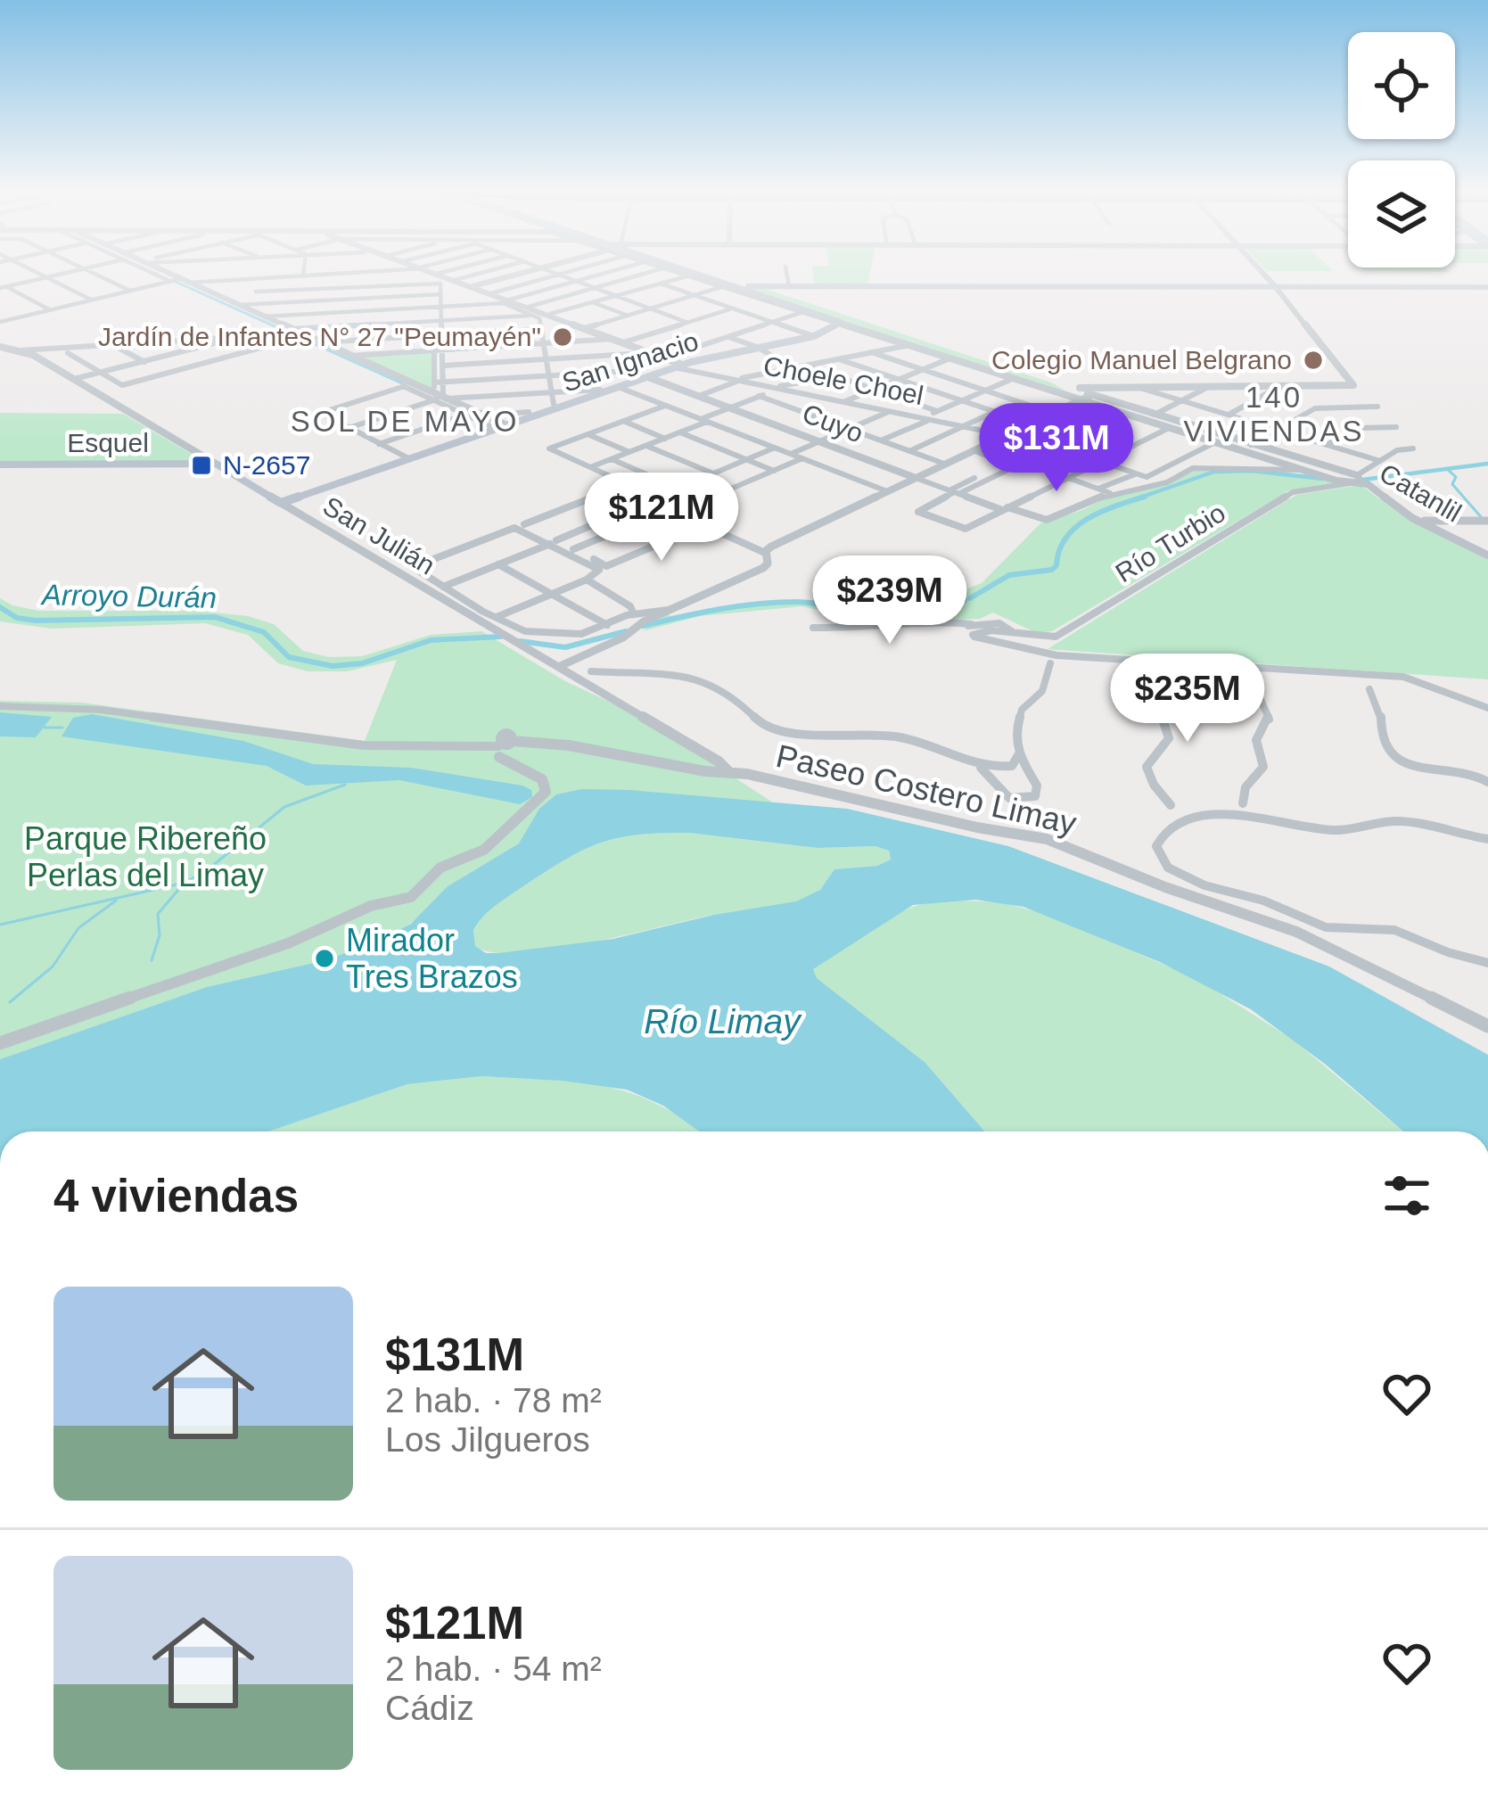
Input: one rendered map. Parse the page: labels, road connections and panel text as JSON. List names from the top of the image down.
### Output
{
  "streets": {
    "main road": ["San Ignacio", "Esquel", "San Julián"],
    "street": [
      "Choele Choel",
      "Cuyo",
      "Catanlil",
      "Río Turbio",
      "Paseo Costero Limay"
    ]
  },
  "crossings": [
    ["San Ignacio", "Choele Choel"],
    ["San Ignacio", "Cuyo"],
    ["San Ignacio", "Catanlil"],
    ["San Ignacio", "San Julián"],
    ["Esquel", "San Julián"],
    ["Catanlil", "Río Turbio"],
    ["San Julián", "Paseo Costero Limay"]
  ],
  "districts": ["140 VIVIENDAS", "SOL DE MAYO"],
  "water": ["Arroyo Durán", "Río Limay"],
  "parks": ["Parque Ribereño Perlas del Limay"],
  "places": {
    "other": ["Jardín de Infantes N° 27 \"Peumayén\"", "Colegio Manuel Belgrano", "Mirador Tres Brazos"],
    "transit": ["N-2657"]
  },
  "page": {
    "price": [
      "$131M",
      "$121M",
      "$239M",
      "$235M"
    ],
    "heading": "4 viviendas",
    "list": [
      {
        "name": "$131M",
        "note": "2 hab. · 78 m² · Los Jilgueros"
      },
      {
        "name": "$121M",
        "note": "2 hab. · 54 m² · Cádiz"
      }
    ]
  }
}
